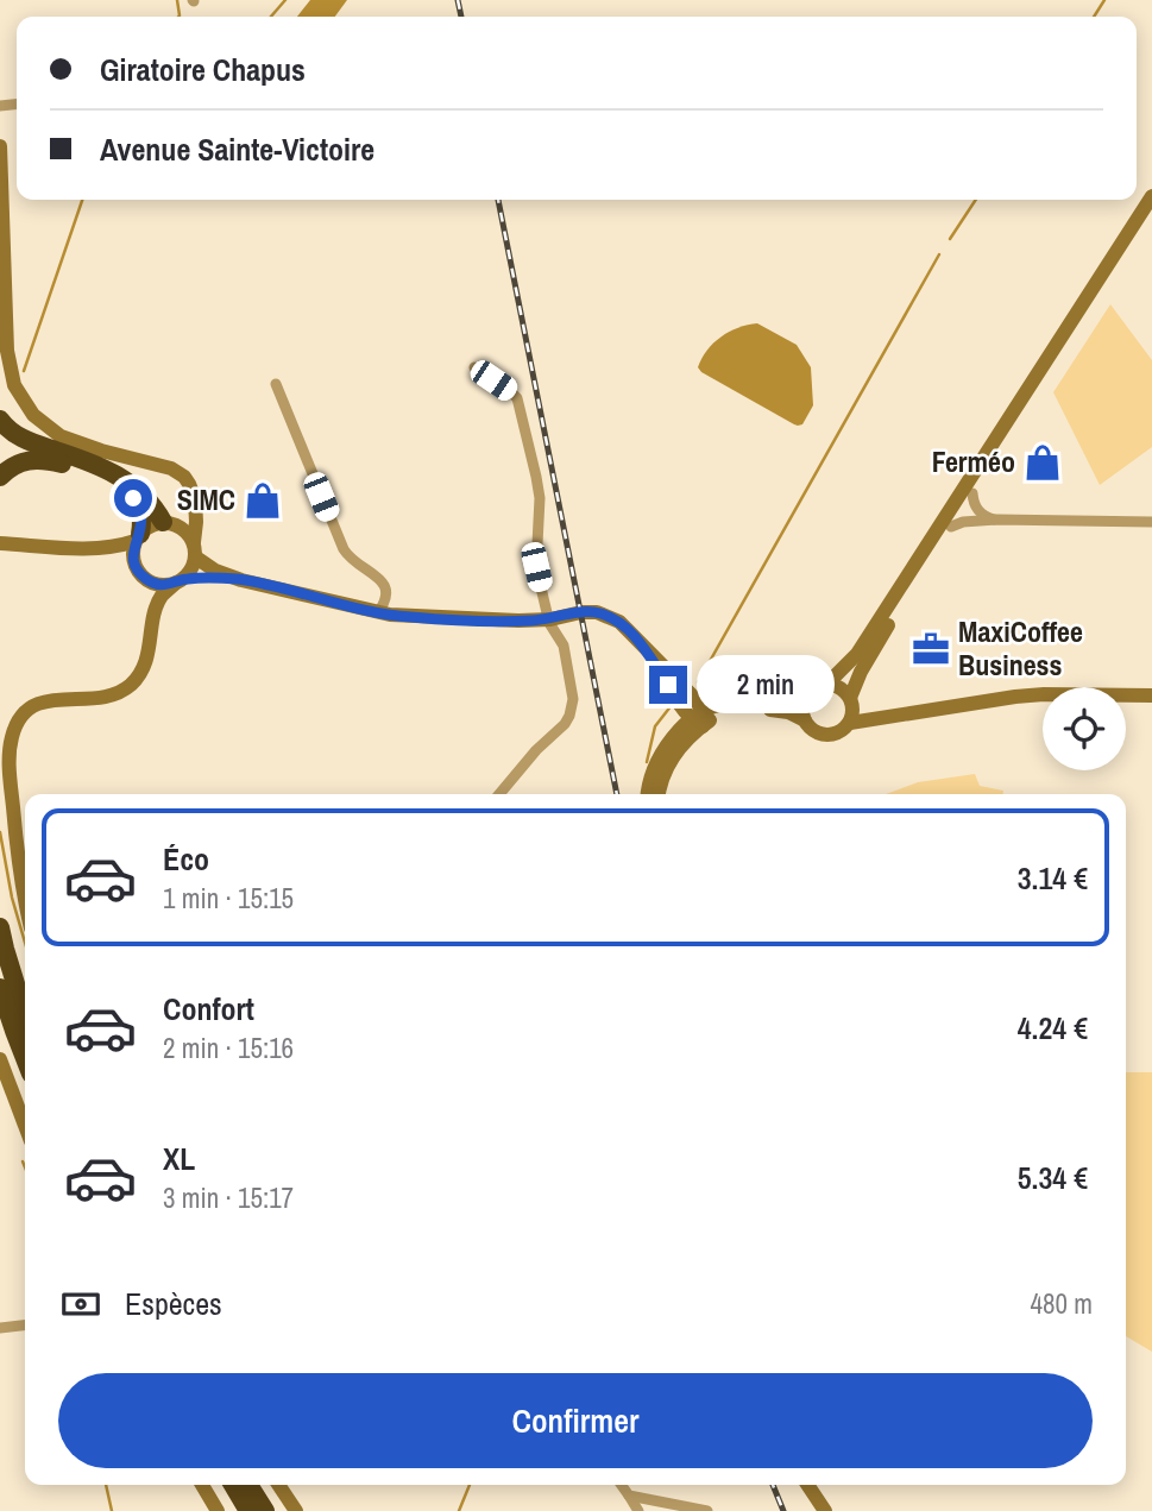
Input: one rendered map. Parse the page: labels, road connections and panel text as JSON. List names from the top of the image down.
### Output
{
  "places": {
    "shop": ["Ferméo", "SIMC"],
    "office": ["MaxiCoffee Business"]
  },
  "page": {
    "banner": ["Giratoire Chapus", "Avenue Sainte-Victoire"],
    "bubble": "2 min",
    "list": [
      {
        "name": "Éco",
        "note": "1 min · 15:15",
        "value": "3.14 €"
      },
      {
        "name": "Confort",
        "note": "2 min · 15:16",
        "value": "4.24 €"
      },
      {
        "name": "XL",
        "note": "3 min · 15:17",
        "value": "5.34 €"
      }
    ],
    "pay": ["Espèces", "480 m"],
    "buttons": "Confirmer"
  }
}
